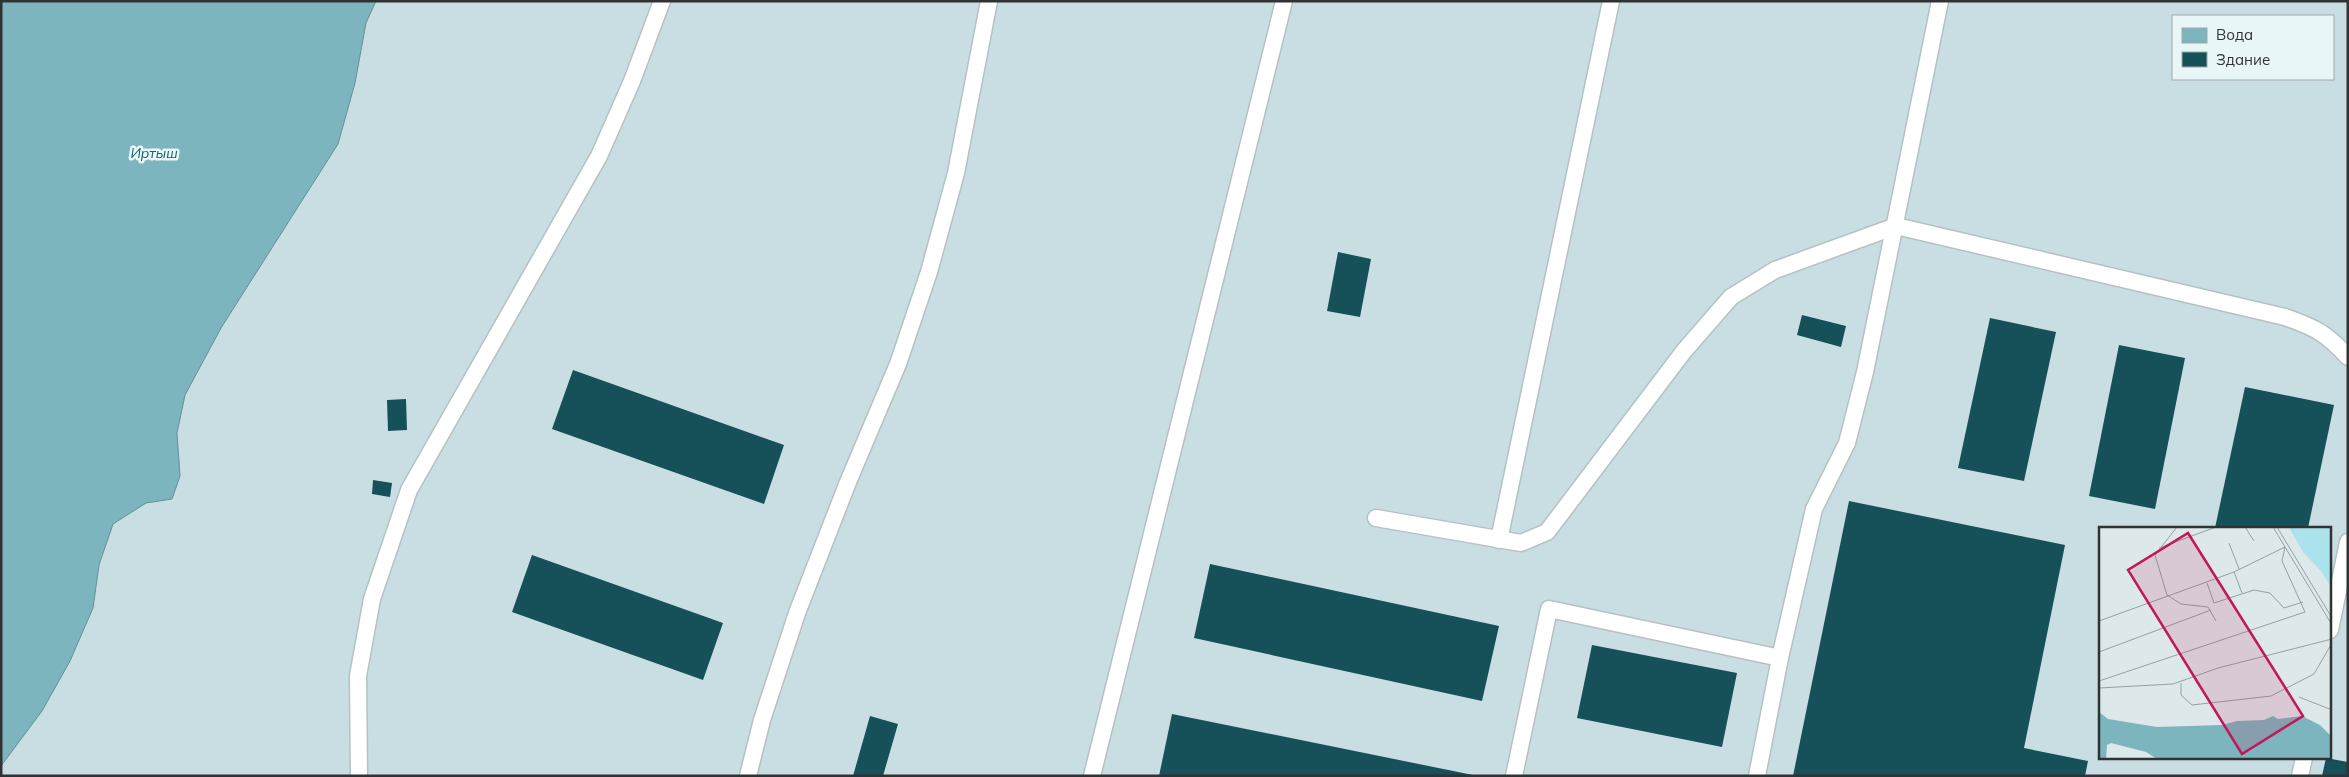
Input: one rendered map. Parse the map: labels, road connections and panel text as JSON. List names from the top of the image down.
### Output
{
  "water": ["Иртыш"],
  "legend": ["Вода", "Здание"]
}
